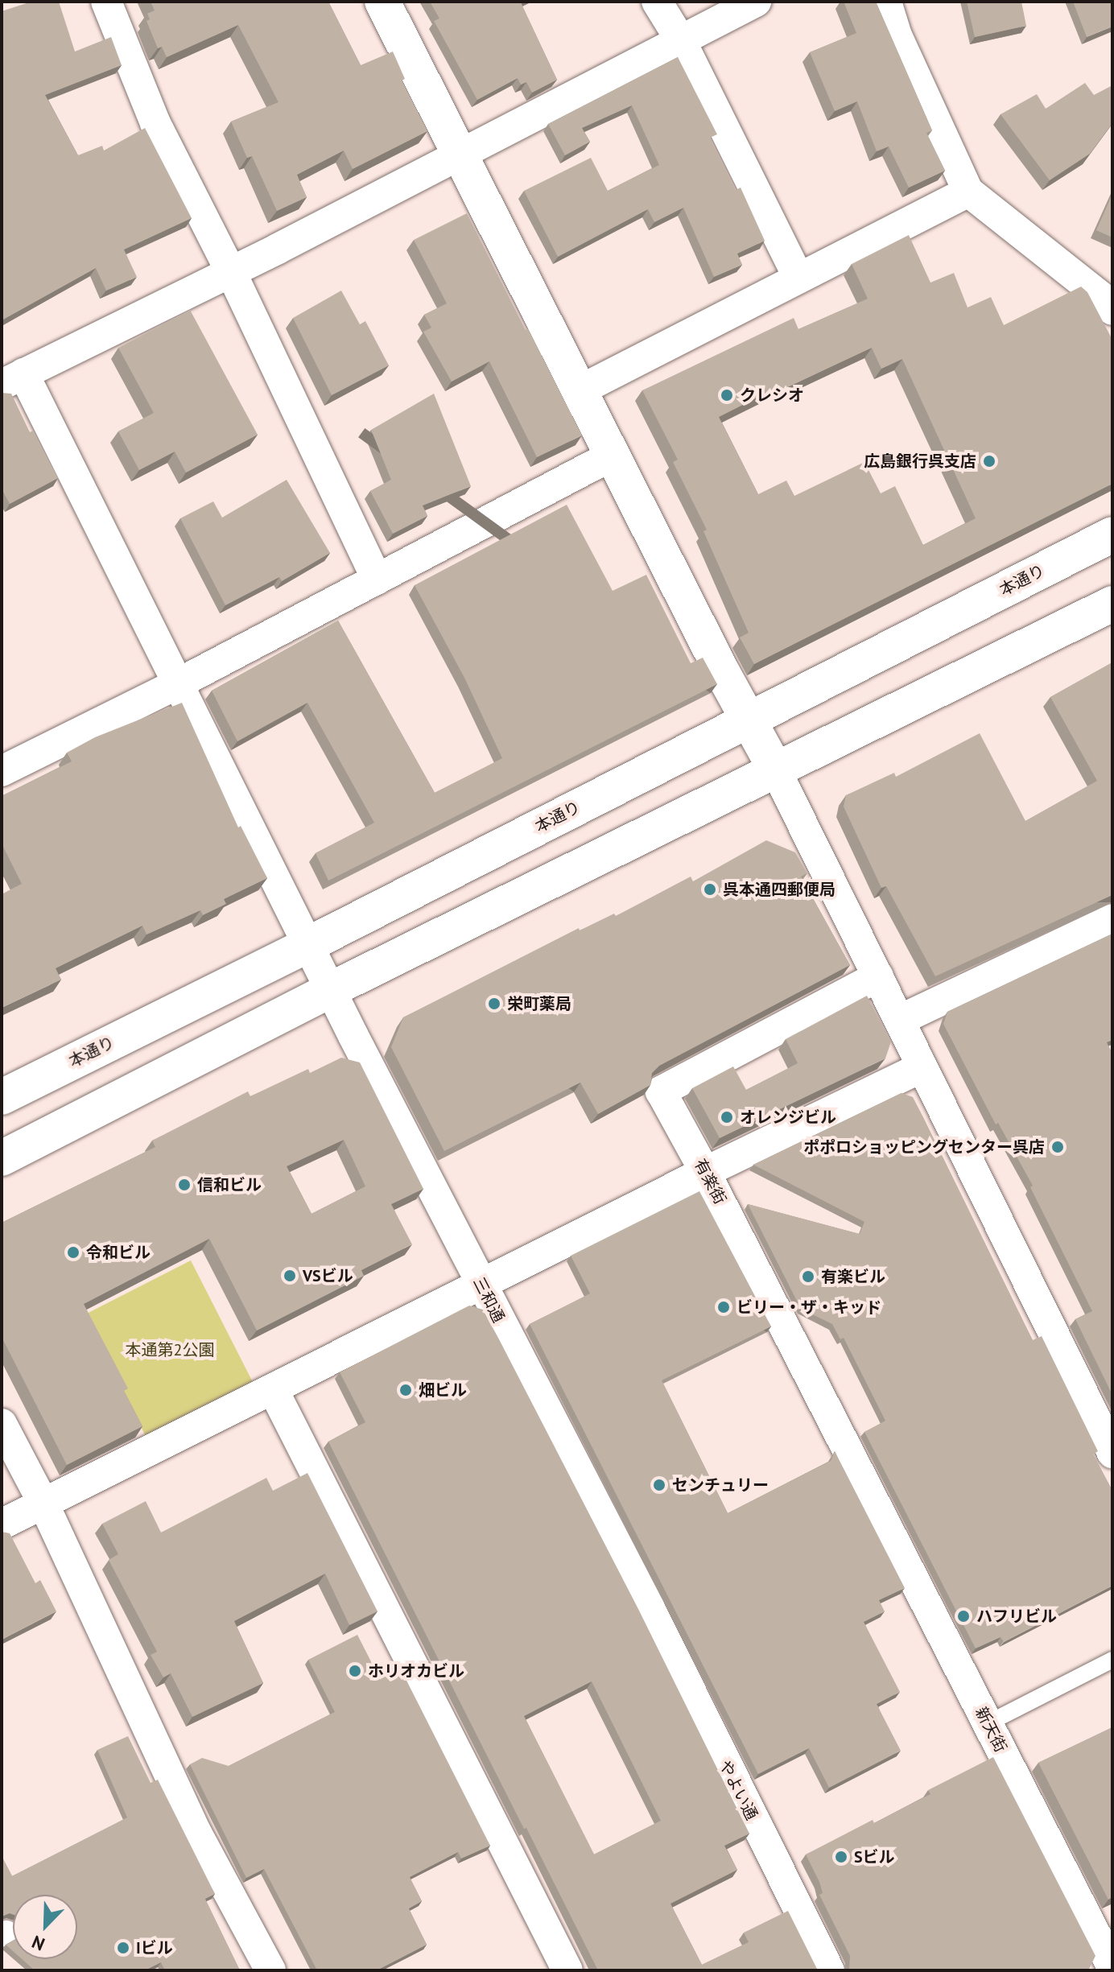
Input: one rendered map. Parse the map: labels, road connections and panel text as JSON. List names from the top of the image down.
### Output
{
  "streets": {
    "main road": ["本通り"],
    "street": [
      "有楽街",
      "三和通",
      "新天街",
      "やよい通"
    ]
  },
  "crossings": [
    ["本通り", "三和通"],
    ["有楽街", "新天街"],
    ["三和通", "やよい通"]
  ],
  "parks": ["本通第2公園"],
  "places": [
    "クレシオ",
    "広島銀行呉支店",
    "呉本通四郵便局",
    "栄町薬局",
    "オレンジビル",
    "ポポロショッピングセンター呉店",
    "信和ビル",
    "令和ビル",
    "VSビル",
    "有楽ビル",
    "ビリー・ザ・キッド",
    "畑ビル",
    "センチュリー",
    "ハフリビル",
    "ホリオカビル",
    "Sビル",
    "Iビル"
  ],
  "north": "bottom left"
}
